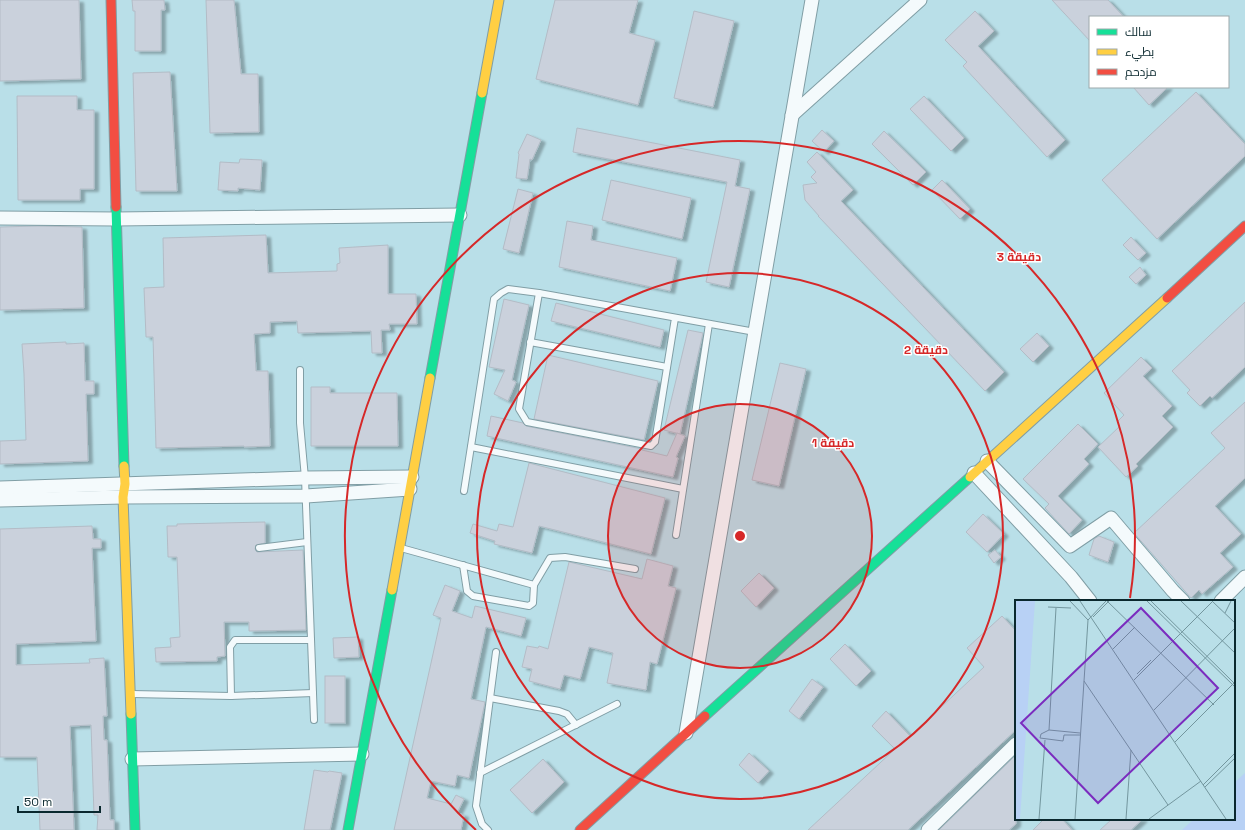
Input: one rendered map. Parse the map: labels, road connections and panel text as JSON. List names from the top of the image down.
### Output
{
  "legend": ["سالك", "بطيء", "مزدحم"],
  "scale_bar": "50 m",
  "rings": ["3 دقيقة", "2 دقيقة", "1 دقيقة"]
}
